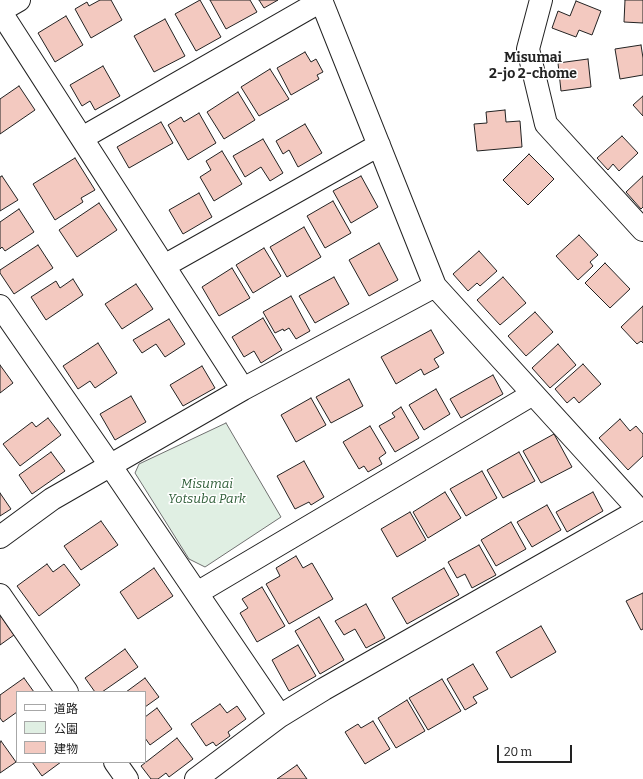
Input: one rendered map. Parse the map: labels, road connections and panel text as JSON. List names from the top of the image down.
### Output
{
  "districts": ["Misumai 2-jo 2-chome"],
  "parks": ["Misumai Yotsuba Park"],
  "legend": ["道路", "公園", "建物"],
  "scale_bar": "20 m"
}
